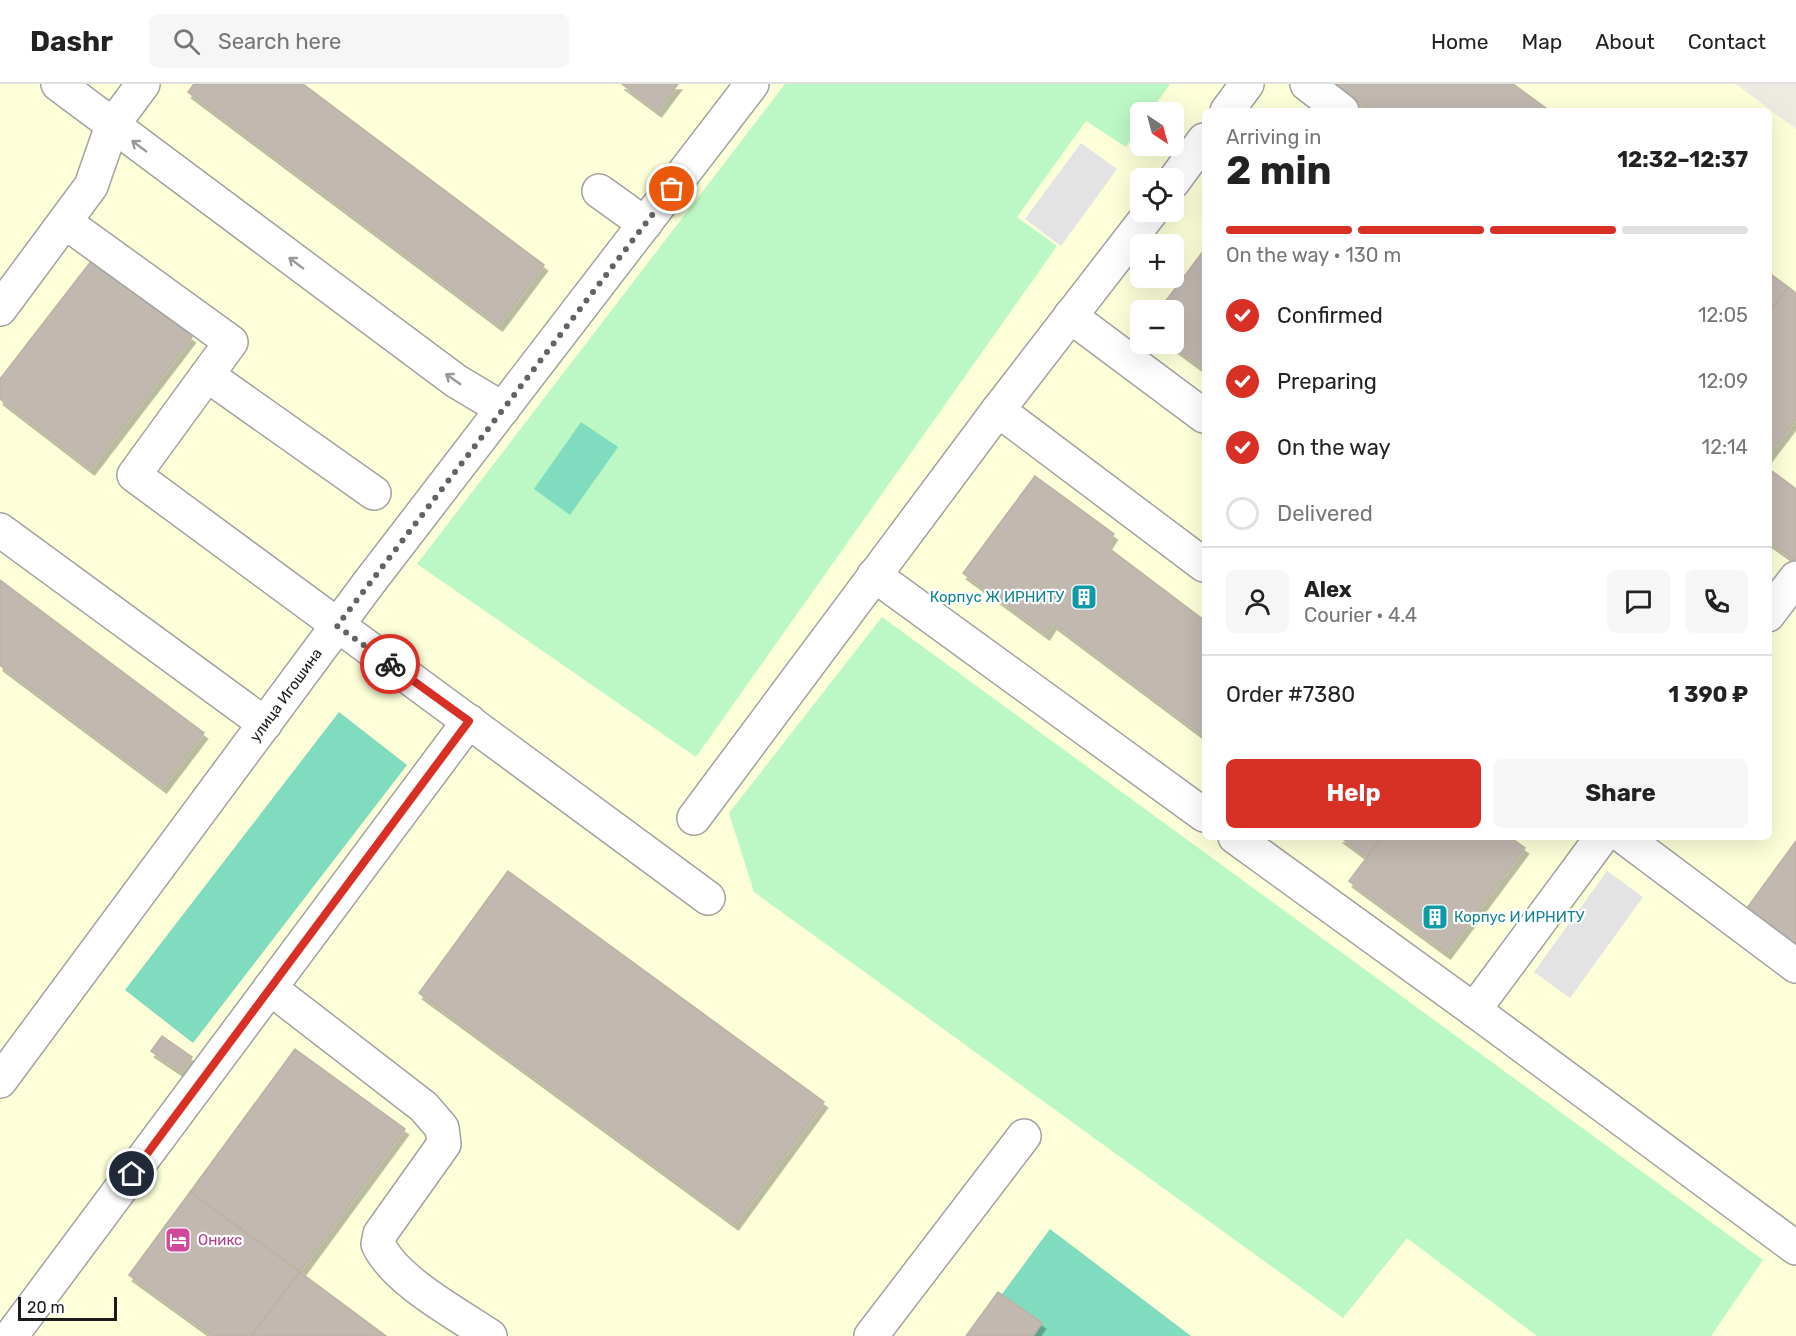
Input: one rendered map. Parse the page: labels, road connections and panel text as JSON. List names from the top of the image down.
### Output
{
  "streets": {
    "street": ["улица Игошина"]
  },
  "places": {
    "building": ["Корпус Ж ИРНИТУ", "Корпус И ИРНИТУ"],
    "hotel": ["Оникс"]
  },
  "scale_bar": "20 m",
  "north": "bottom right",
  "page": {
    "header": "Dashr",
    "search": "Search here",
    "nav": [
      "Home",
      "Map",
      "About",
      "Contact"
    ],
    "map_buttons": ["+", "−"],
    "heading": ["2 min", "Arriving in", "12:32–12:37"],
    "panel": [
      "Alex",
      "Courier · 4.4",
      "Order #7380",
      "1 390 ₽"
    ],
    "bar": "On the way · 130 m",
    "list": [
      ["Confirmed", "12:05"],
      ["Preparing", "12:09"],
      ["On the way", "12:14"],
      "Delivered"
    ],
    "buttons": ["Help", "Share"],
    "scale": "20 m"
  }
}
